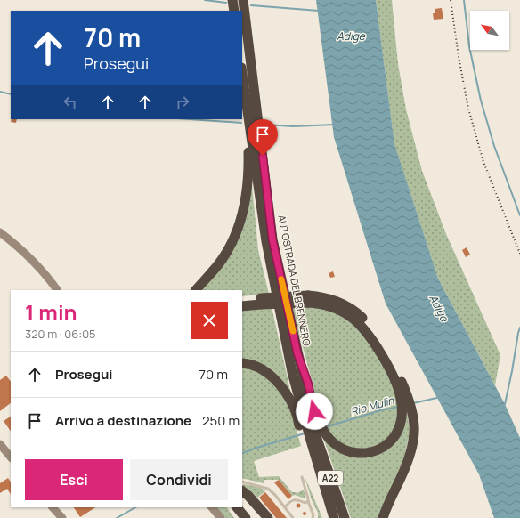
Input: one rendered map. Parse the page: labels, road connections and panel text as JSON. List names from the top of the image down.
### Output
{
  "streets": {
    "highway": ["AUTOSTRADA DEL BRENNERO", "A22"]
  },
  "water": ["Adige", "Rio Mulin"],
  "north": "top left",
  "page": {
    "turn": ["70 m", "Prosegui"],
    "heading": ["1 min", "320 m · 06:05"],
    "list": [
      {
        "name": "Prosegui",
        "value": "70 m"
      },
      {
        "name": "Arrivo a destinazione",
        "value": "250 m"
      }
    ],
    "buttons": ["Esci", "Condividi"]
  }
}
